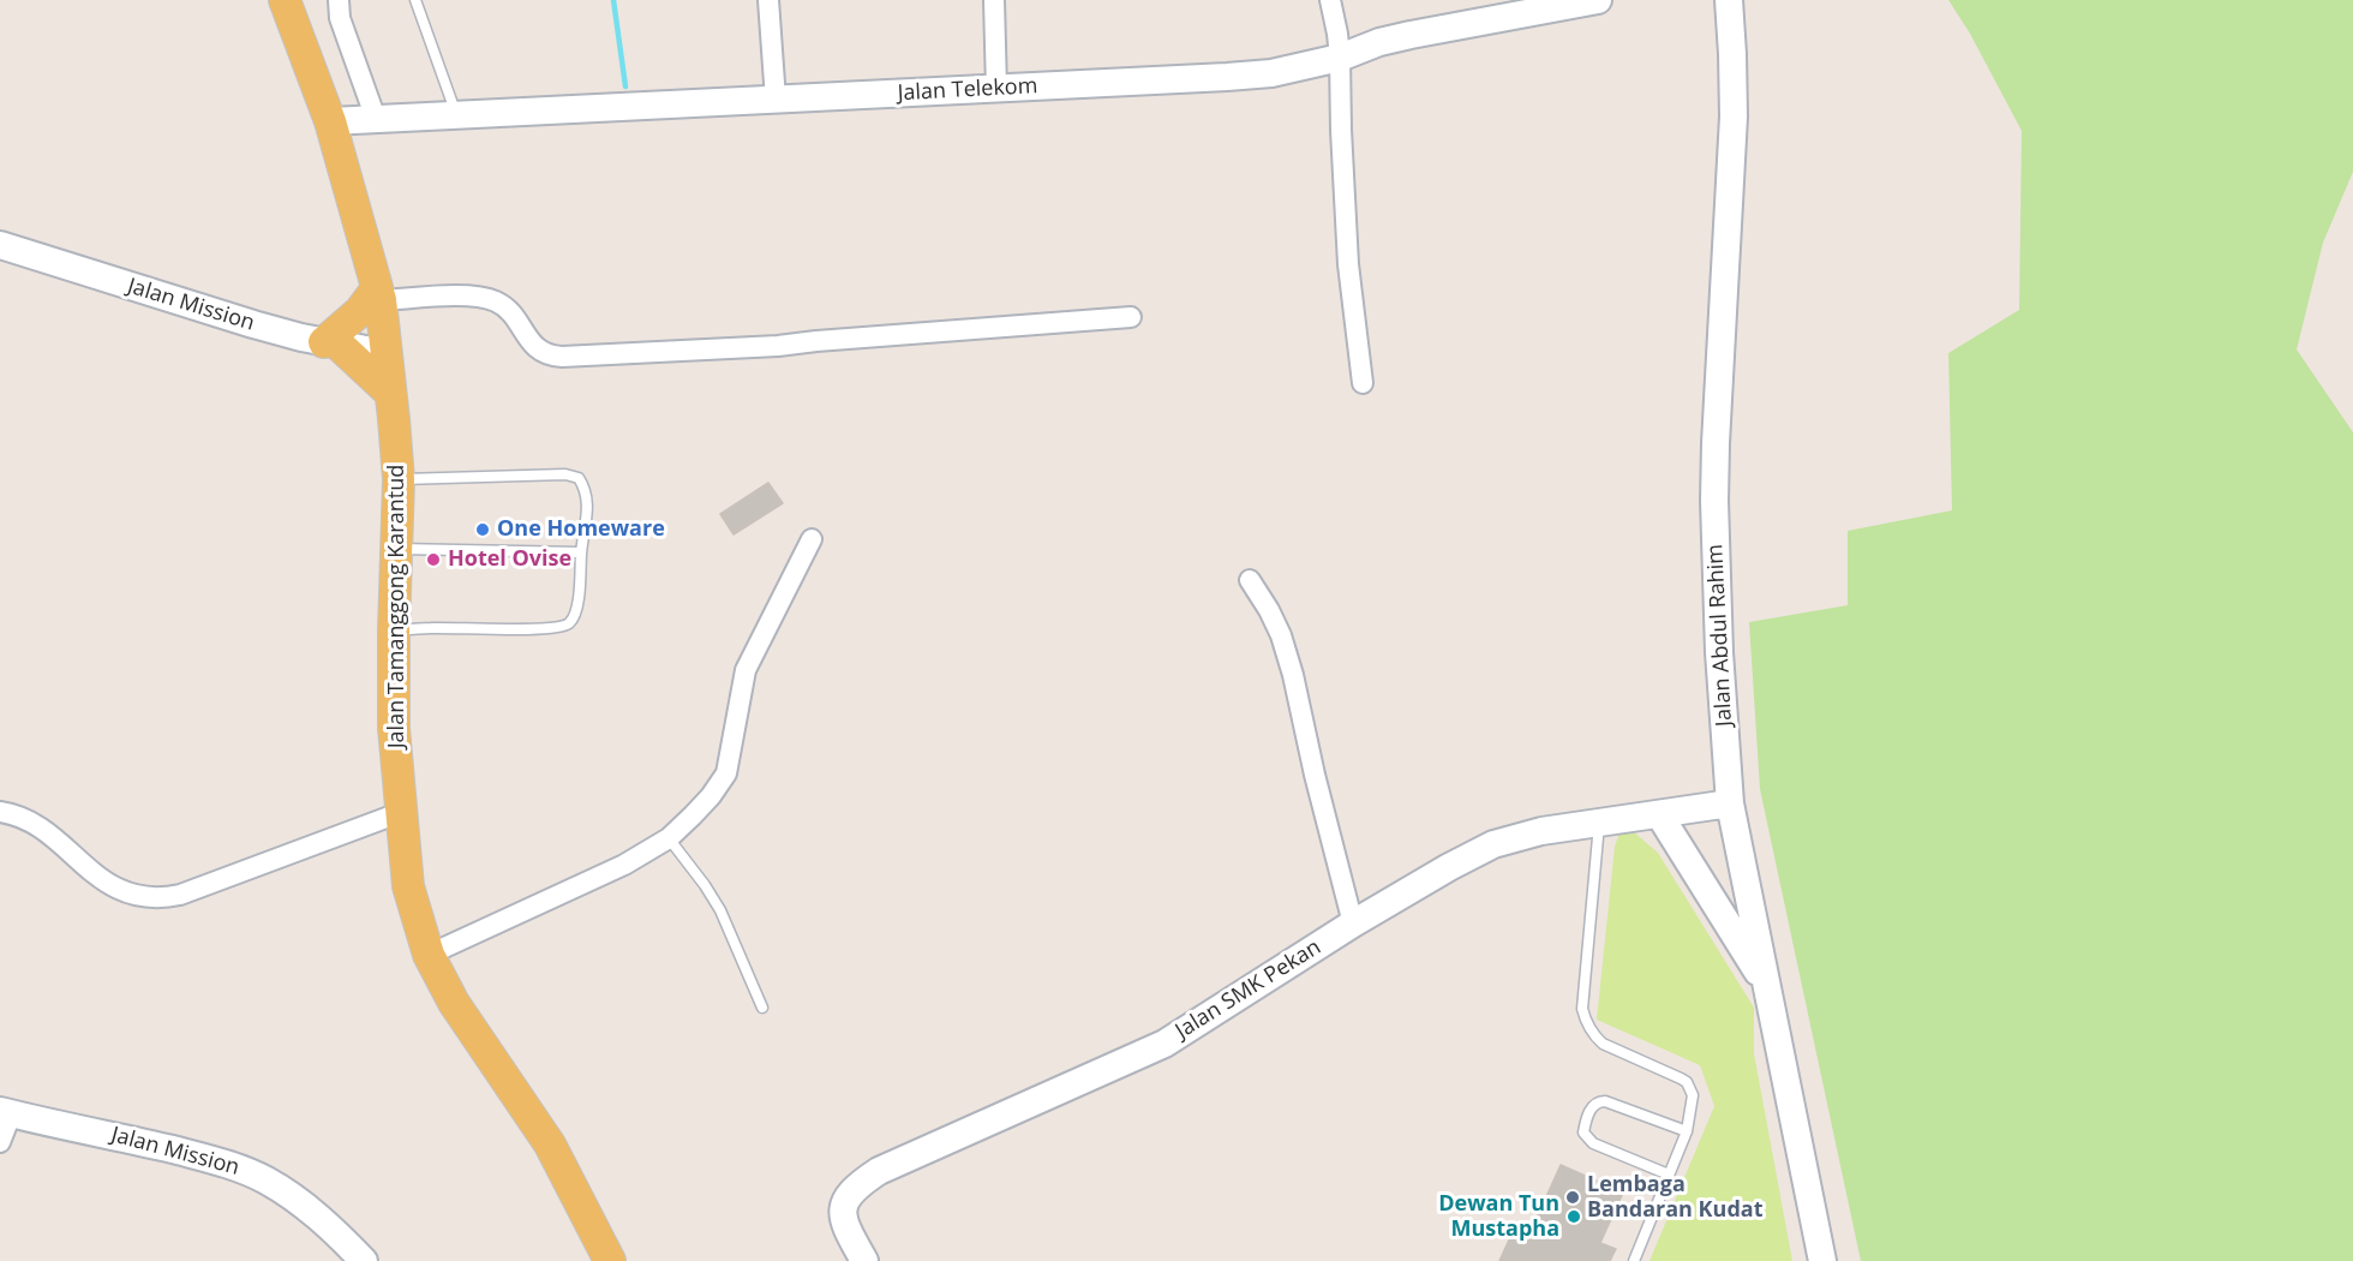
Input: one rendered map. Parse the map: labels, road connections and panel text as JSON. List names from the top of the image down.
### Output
{
  "streets": {
    "main road": ["Jalan Tamanggong Karantud"],
    "street": [
      "Jalan Telekom",
      "Jalan Mission",
      "Jalan Abdul Rahim",
      "Jalan SMK Pekan"
    ]
  },
  "crossings": [
    ["Jalan Telekom", "Jalan Tamanggong Karantud"],
    ["Jalan Mission", "Jalan Tamanggong Karantud"],
    ["Jalan Abdul Rahim", "Jalan SMK Pekan"]
  ],
  "places": [
    "One Homeware",
    "Hotel Ovise",
    "Lembaga Bandaran Kudat",
    "Dewan Tun Mustapha"
  ]
}
